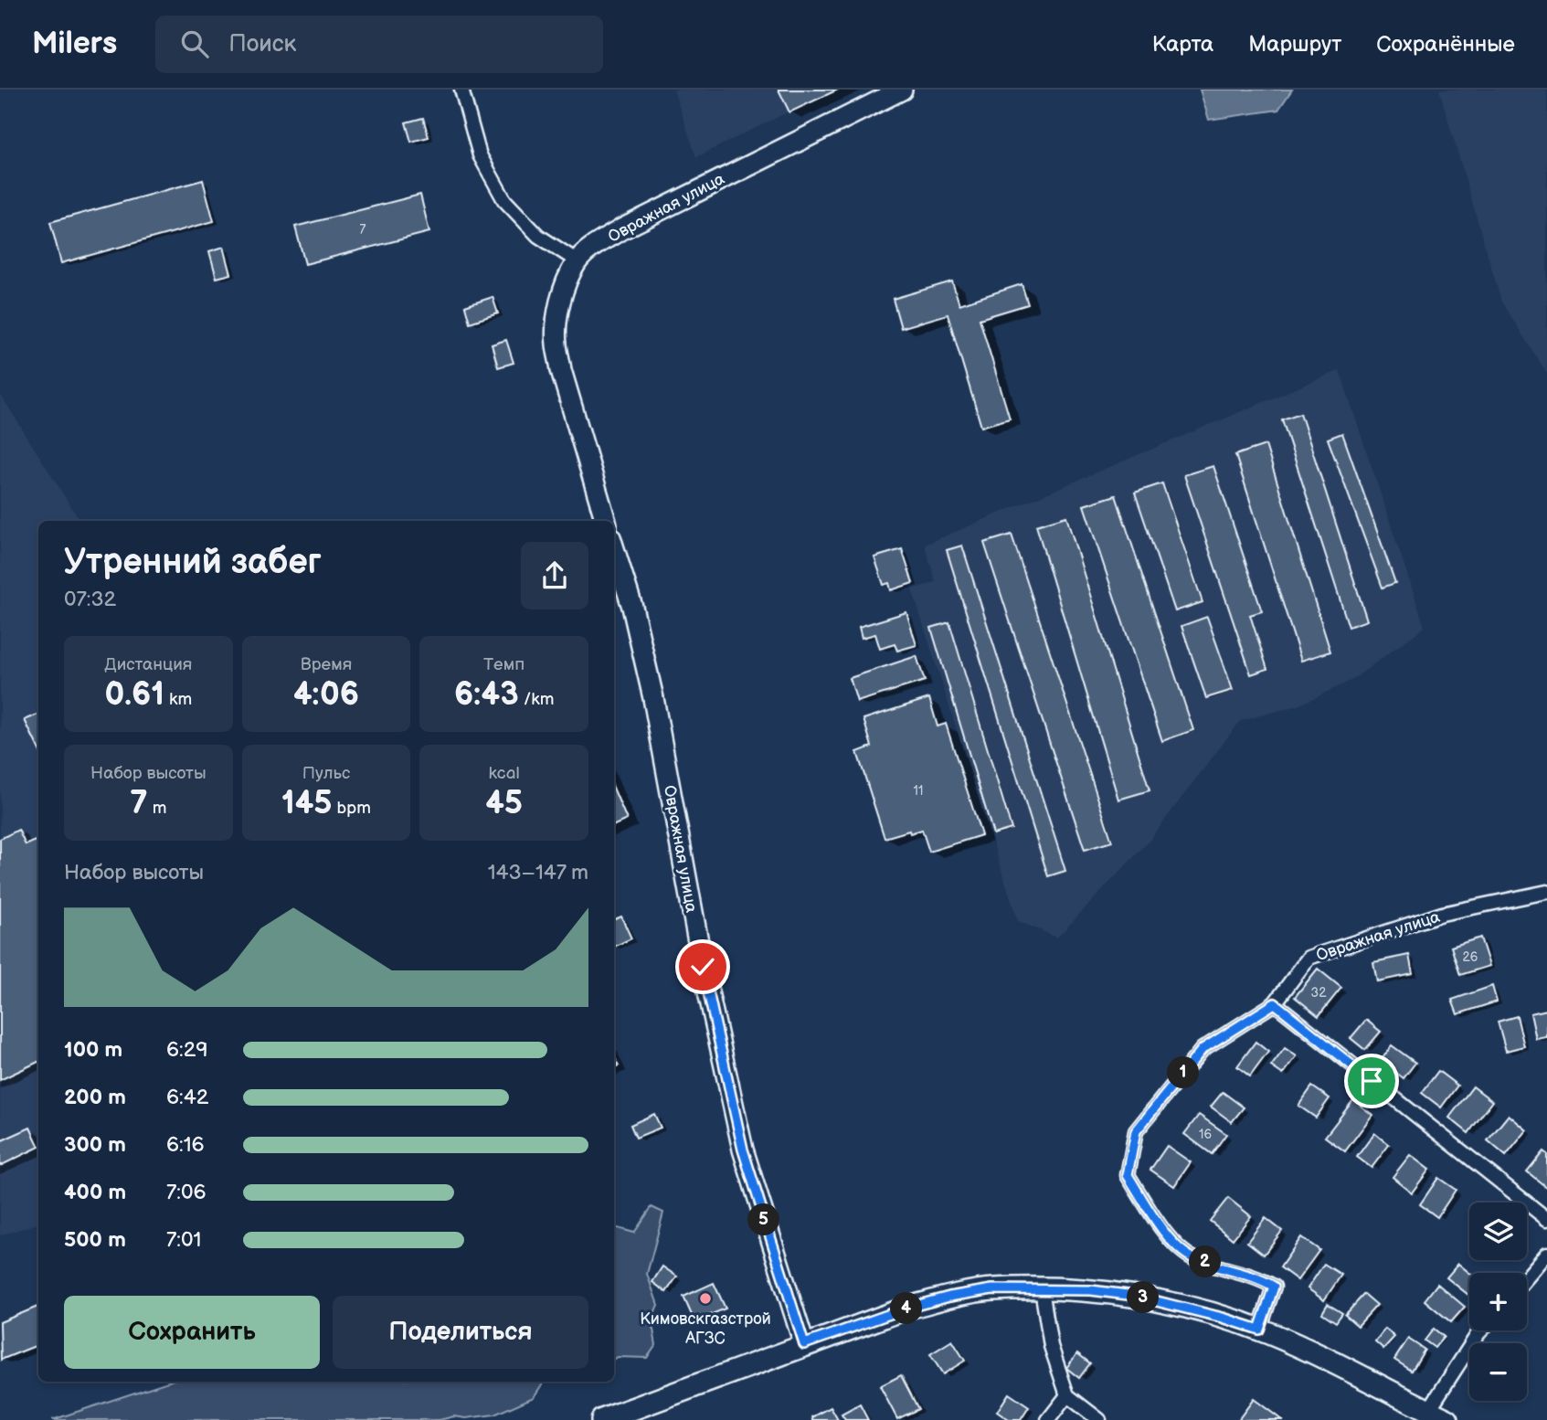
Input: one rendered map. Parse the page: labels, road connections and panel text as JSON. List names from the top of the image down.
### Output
{
  "streets": {
    "street": ["Овражная улица"]
  },
  "places": ["Кимовскгазстрой АГЗС"],
  "house_numbers": [
    "7",
    "11",
    "26",
    "32",
    "16"
  ],
  "page": {
    "header": "Milers",
    "search": "Поиск",
    "nav": ["Карта", "Маршрут", "Сохранённые"],
    "heading": ["Утренний забег", "07:32"],
    "stats": [
      ["Дистанция", "0.61 km"],
      ["Время", "4:06"],
      ["Темп", "6:43 /km"],
      ["Набор высоты", "7 m"],
      ["Пульс", "145 bpm"],
      ["kcal", "45"]
    ],
    "chart": ["Набор высоты", "143–147 m"],
    "list": [
      {
        "name": "100 m",
        "note": "6:29"
      },
      {
        "name": "200 m",
        "note": "6:42"
      },
      {
        "name": "300 m",
        "note": "6:16"
      },
      {
        "name": "400 m",
        "note": "7:06"
      },
      {
        "name": "500 m",
        "note": "7:01"
      }
    ],
    "pins": [
      "1",
      "5",
      "2",
      "3",
      "4"
    ],
    "map_buttons": ["+", "−"],
    "buttons": ["Сохранить", "Поделиться"]
  }
}
